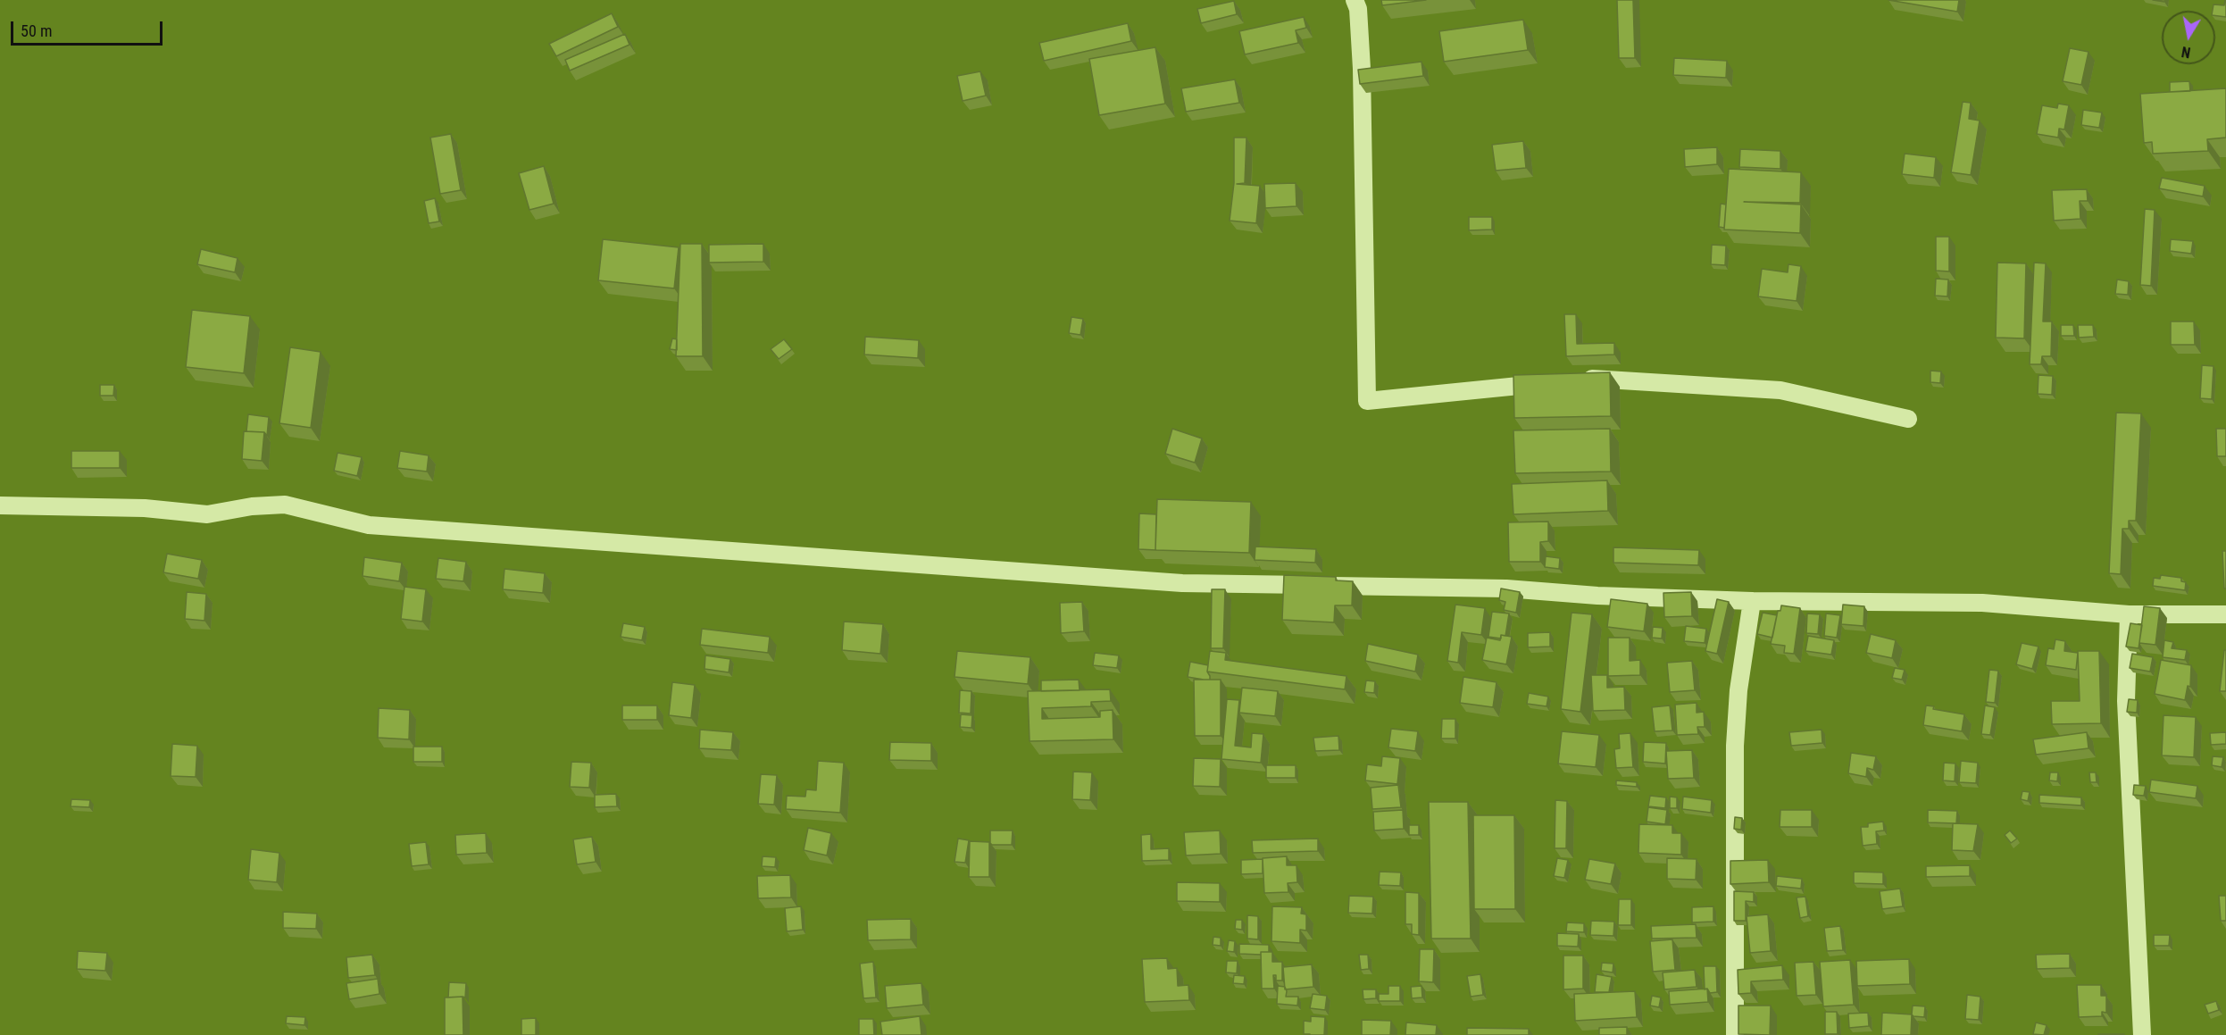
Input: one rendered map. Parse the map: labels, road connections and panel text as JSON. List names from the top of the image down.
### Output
{
  "scale_bar": "50 m",
  "north": "bottom"
}
